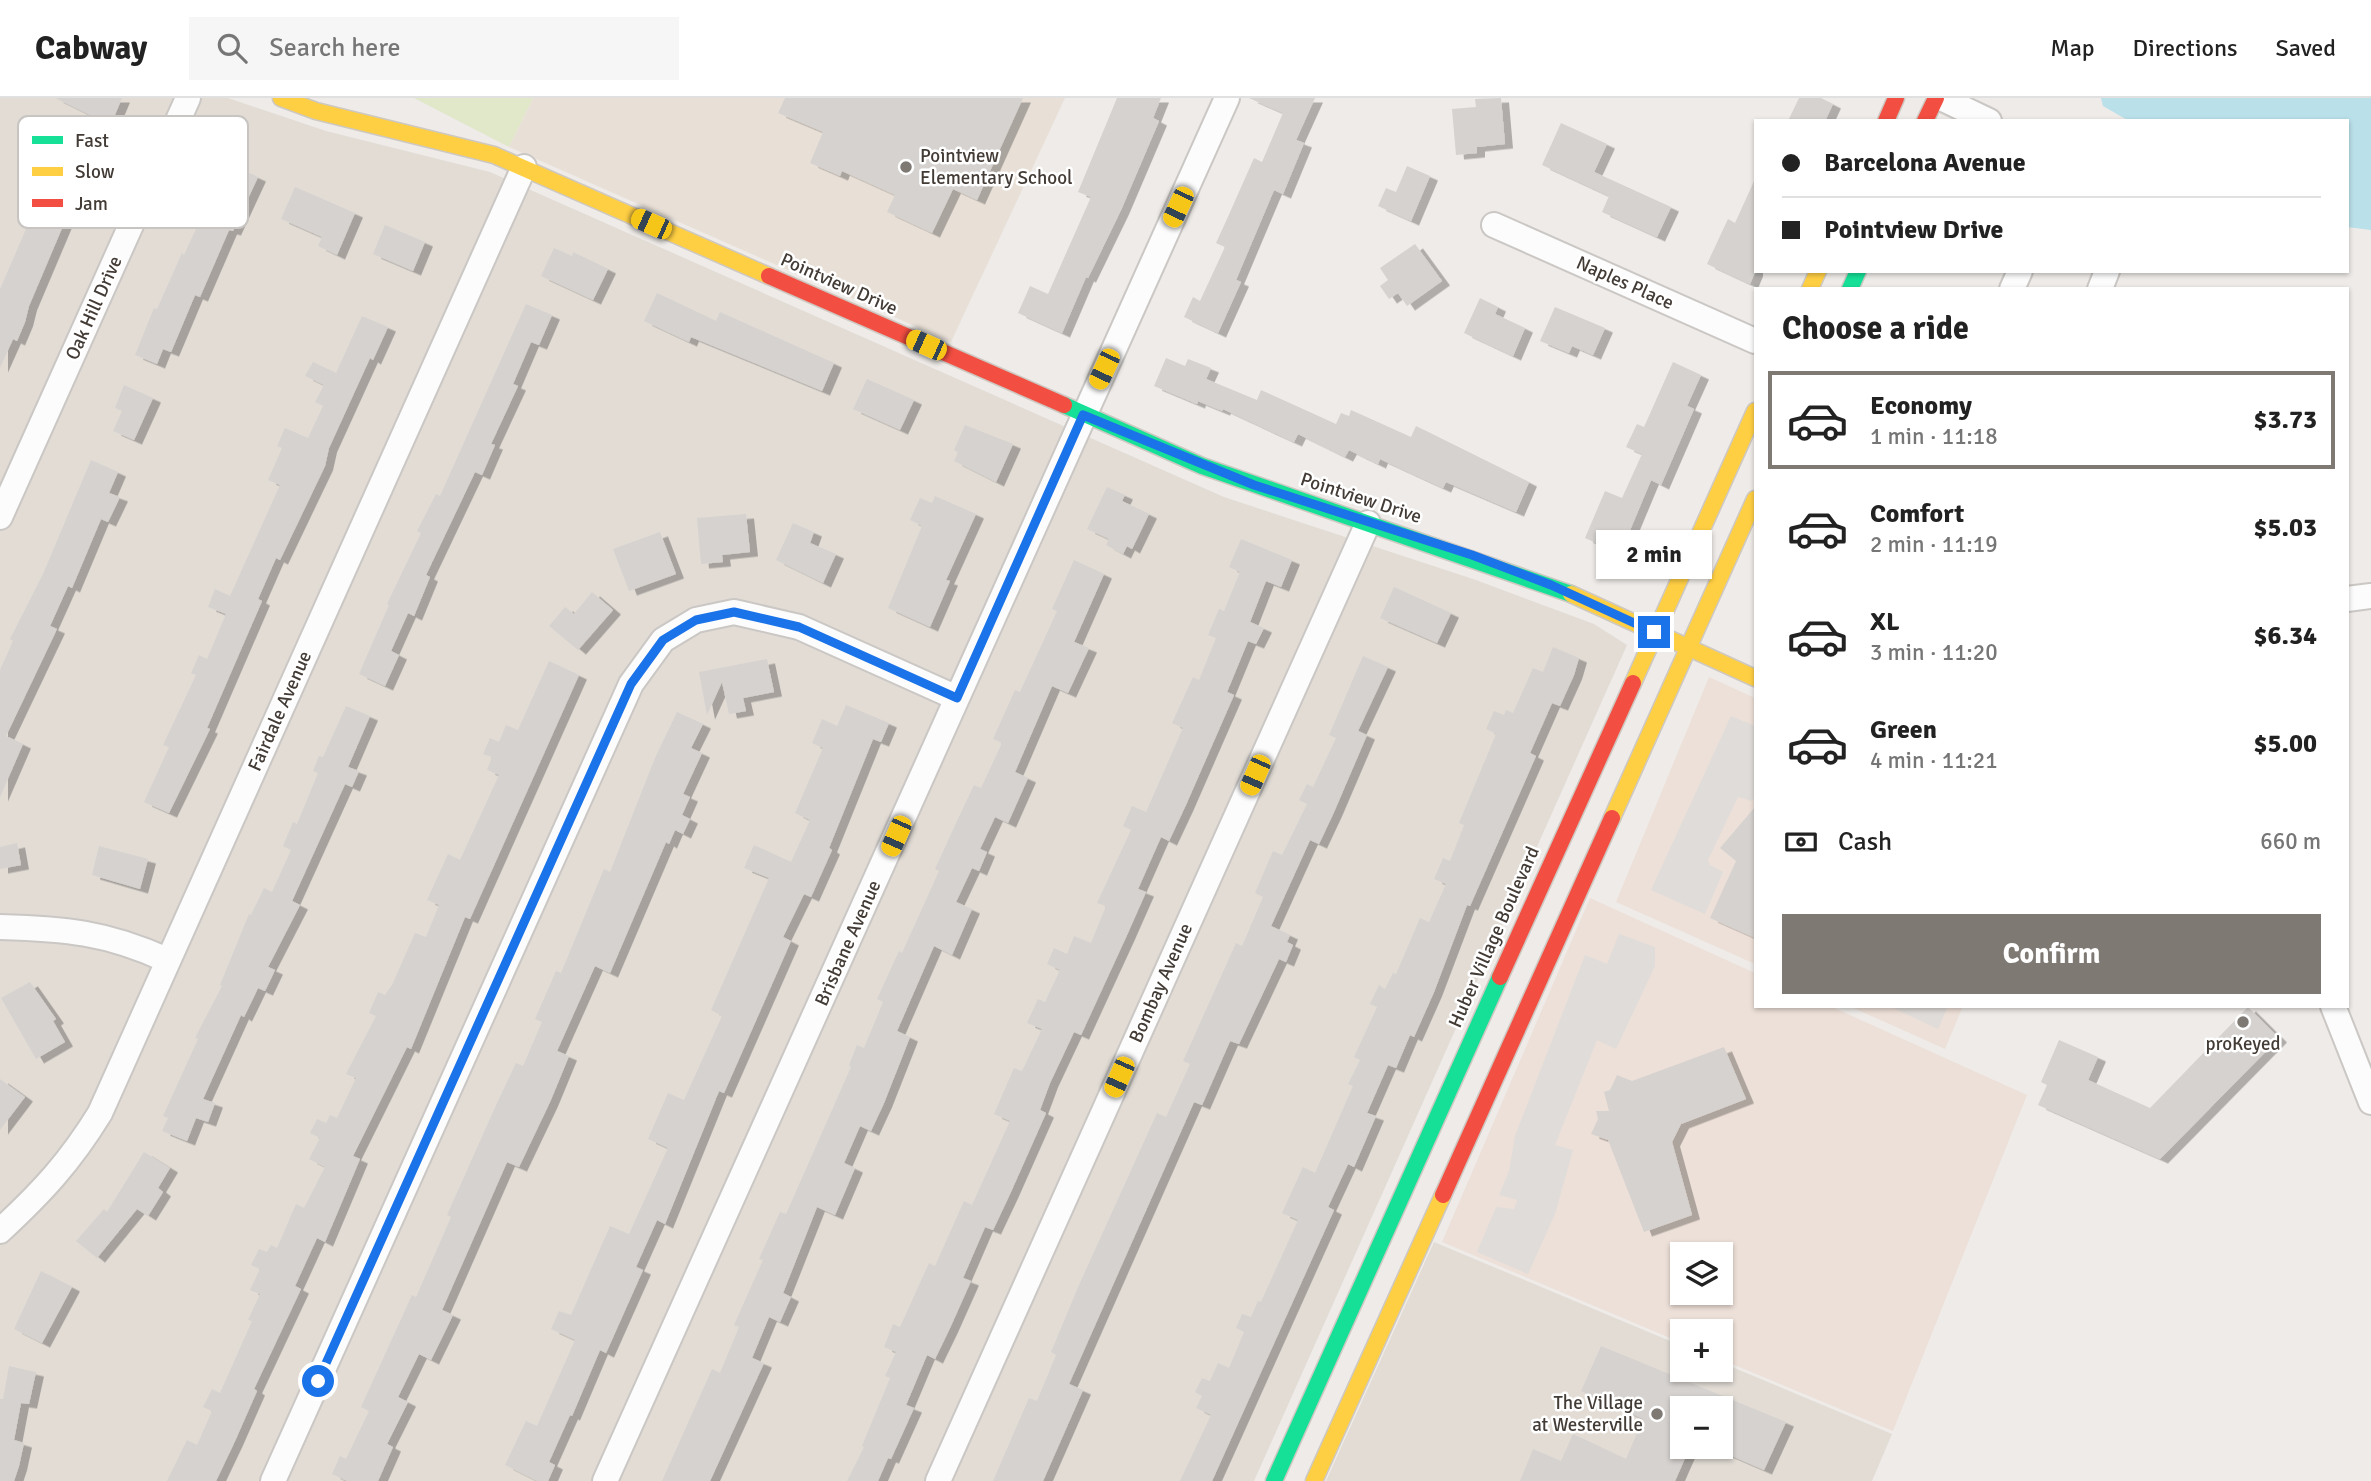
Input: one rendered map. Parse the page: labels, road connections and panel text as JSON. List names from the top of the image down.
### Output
{
  "streets": {
    "street": [
      "Naples Place",
      "Pointview Drive",
      "Oak Hill Drive",
      "Fairdale Avenue",
      "Huber Village Boulevard",
      "Brisbane Avenue",
      "Bombay Avenue"
    ]
  },
  "crossings": [
    ["Pointview Drive", "Fairdale Avenue"],
    ["Pointview Drive", "Huber Village Boulevard"],
    ["Pointview Drive", "Brisbane Avenue"],
    ["Pointview Drive", "Bombay Avenue"]
  ],
  "places": ["Pointview Elementary School", "proKeyed", "The Village at Westerville"],
  "legend": ["Fast", "Slow", "Jam"],
  "page": {
    "header": "Cabway",
    "search": "Search here",
    "nav": ["Map", "Directions", "Saved"],
    "banner": ["Barcelona Avenue", "Pointview Drive"],
    "heading": "Choose a ride",
    "list": [
      {
        "name": "Economy",
        "note": "1 min · 11:18",
        "value": "$3.73"
      },
      {
        "name": "Comfort",
        "note": "2 min · 11:19",
        "value": "$5.03"
      },
      {
        "name": "XL",
        "note": "3 min · 11:20",
        "value": "$6.34"
      },
      {
        "name": "Green",
        "note": "4 min · 11:21",
        "value": "$5.00"
      }
    ],
    "bubble": "2 min",
    "pay": ["Cash", "660 m"],
    "buttons": "Confirm",
    "map_buttons": ["+", "−"]
  }
}
